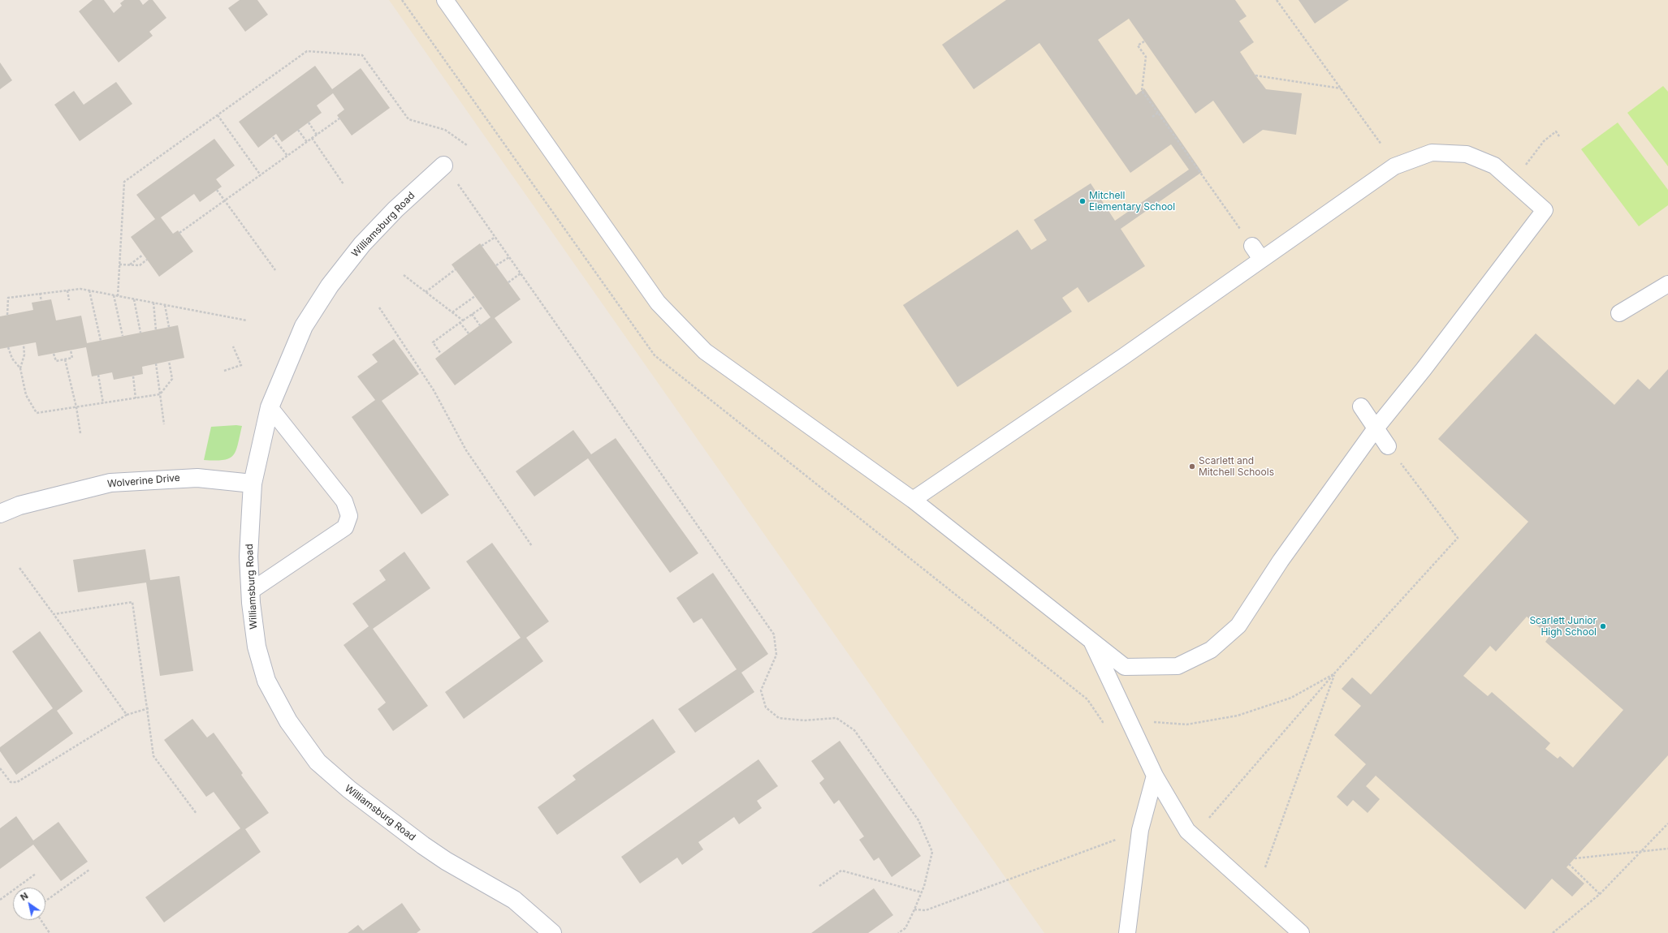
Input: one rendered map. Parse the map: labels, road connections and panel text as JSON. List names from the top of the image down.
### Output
{
  "streets": {
    "street": ["Williamsburg Road", "Wolverine Drive"]
  },
  "crossings": [
    ["Williamsburg Road", "Wolverine Drive"]
  ],
  "places": ["Mitchell Elementary School", "Scarlett and Mitchell Schools", "Scarlett Junior High School"],
  "north": "top left"
}
